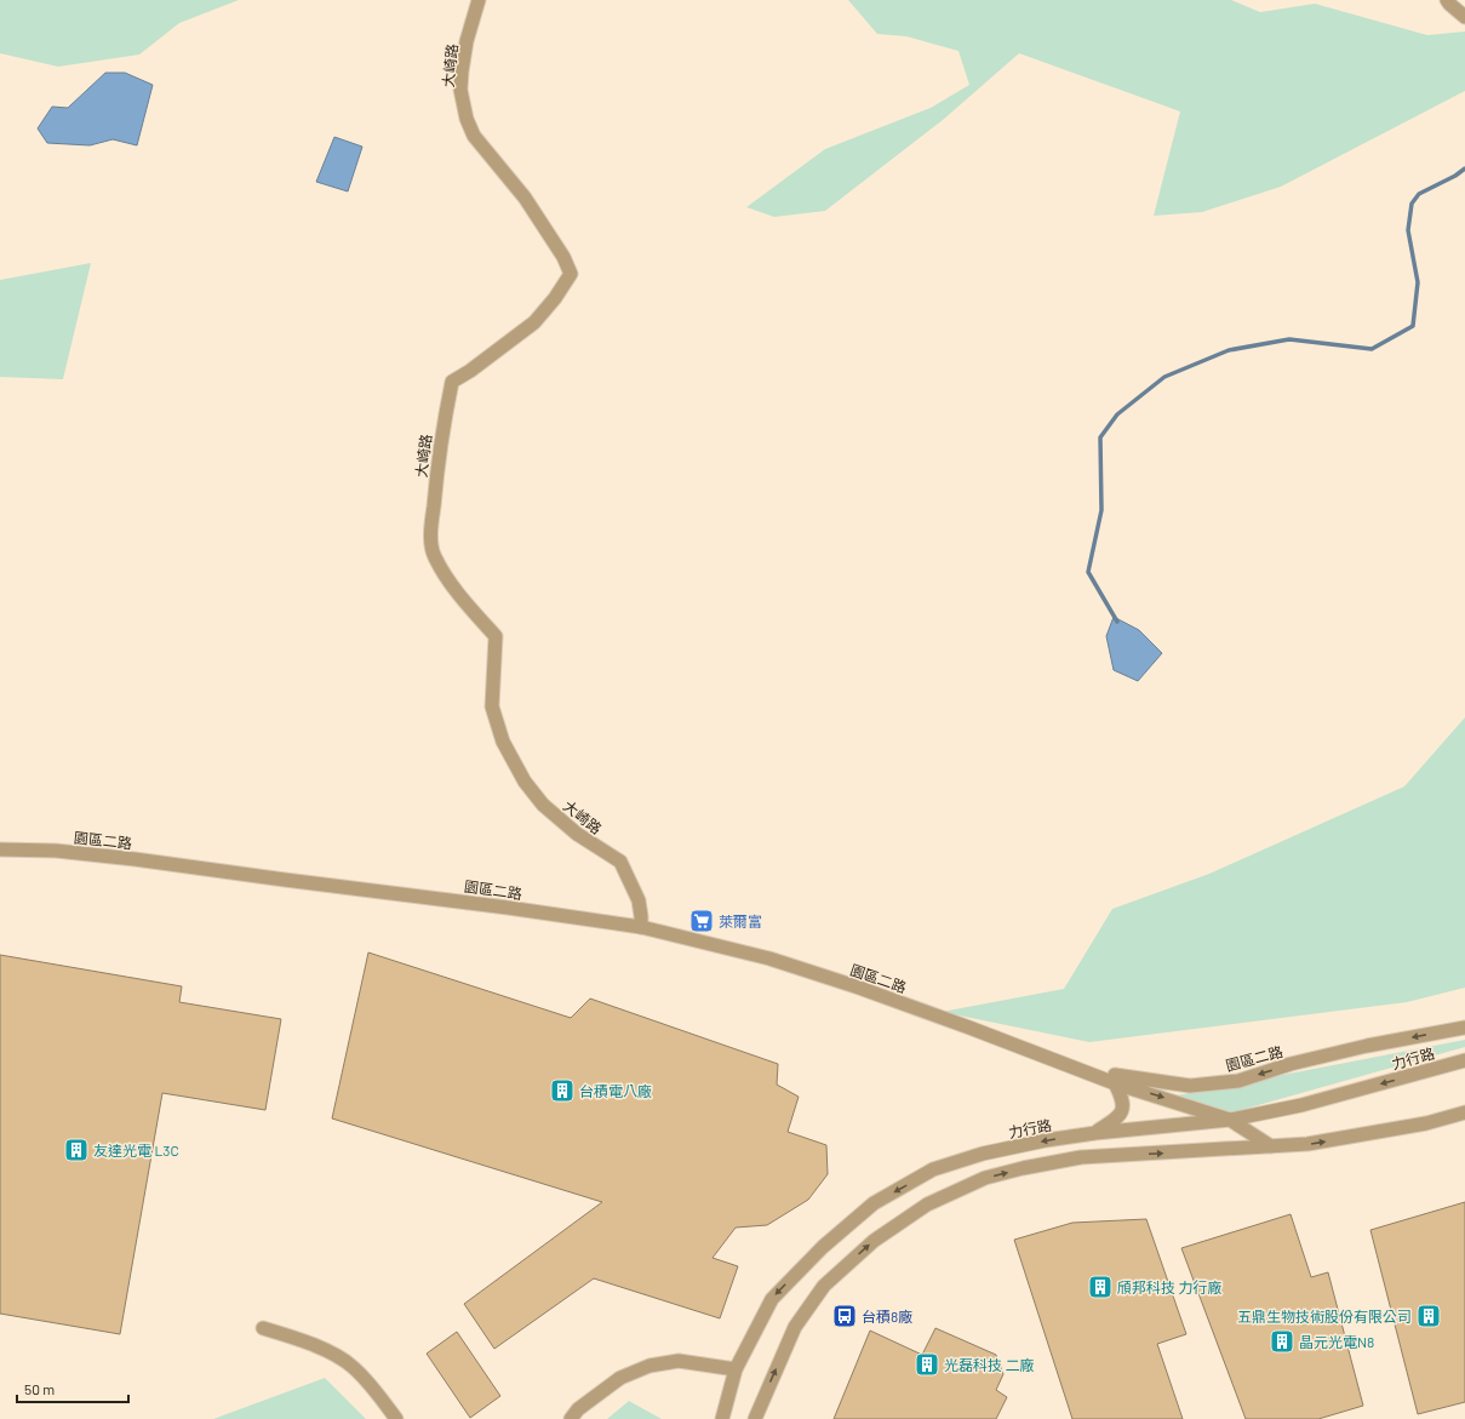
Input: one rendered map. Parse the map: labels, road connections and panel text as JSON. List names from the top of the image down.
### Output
{
  "streets": {
    "street": ["大崎路", "園區二路", "力行路"]
  },
  "crossings": [
    ["大崎路", "園區二路"],
    ["園區二路", "力行路"]
  ],
  "places": {
    "supermarket": ["萊爾富"],
    "building": [
      "台積電八廠",
      "友達光電 L3C",
      "頎邦科技 力行廠",
      "五鼎生物技術股份有限公司",
      "晶元光電N8",
      "光磊科技 二廠"
    ],
    "bus stop": ["台積8廠"]
  },
  "scale_bar": "50 m"
}
